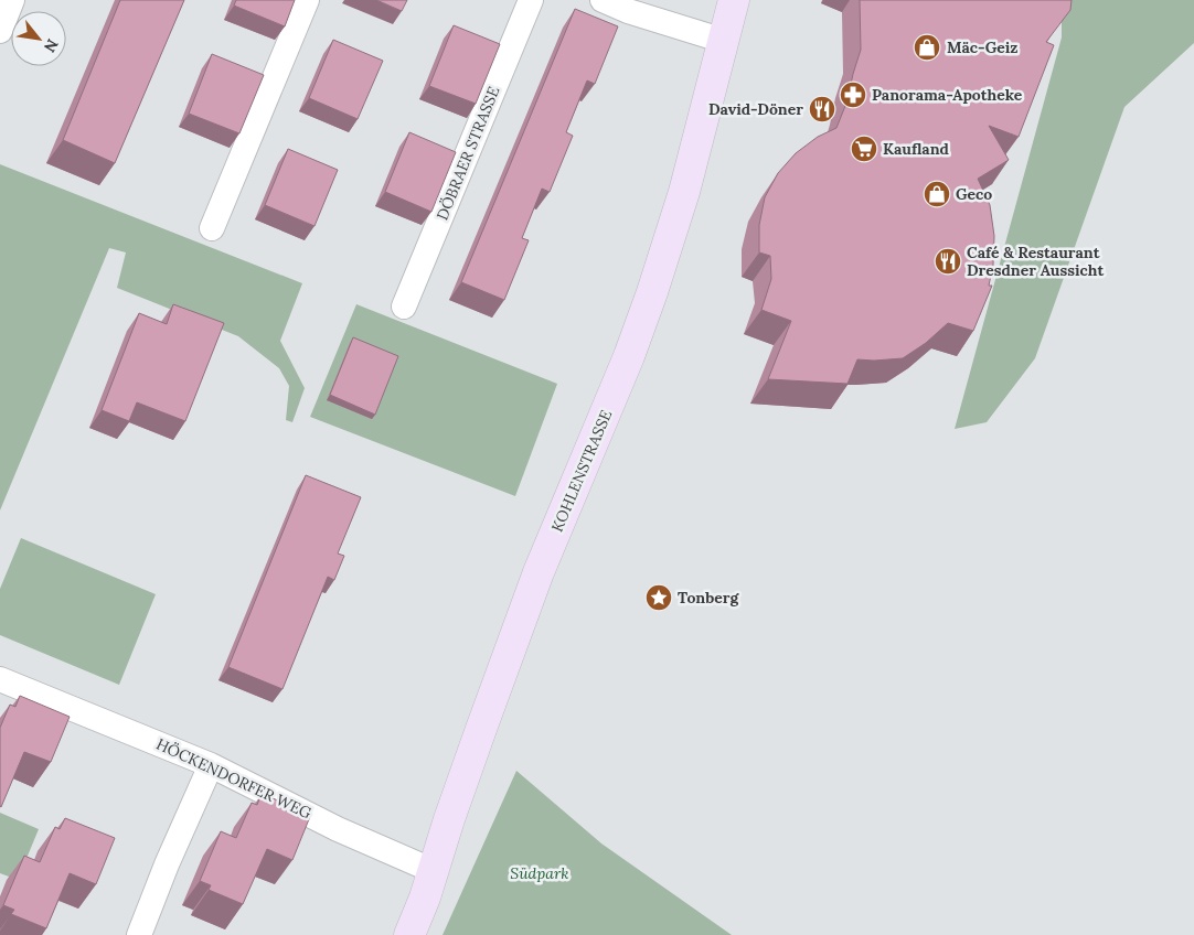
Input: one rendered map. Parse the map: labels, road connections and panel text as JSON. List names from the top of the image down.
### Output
{
  "streets": {
    "street": ["DÖBRAER STRASSE", "KOHLENSTRASSE", "HÖCKENDORFER WEG"]
  },
  "crossings": [
    ["KOHLENSTRASSE", "HÖCKENDORFER WEG"]
  ],
  "parks": ["Südpark"],
  "places": {
    "shop": ["Mäc-Geiz", "Geco"],
    "pharmacy": ["Panorama-Apotheke"],
    "restaurant": ["David-Döner", "Café & Restaurant Dresdner Aussicht"],
    "supermarket": ["Kaufland"],
    "place": ["Tonberg"]
  },
  "north": "bottom right"
}
